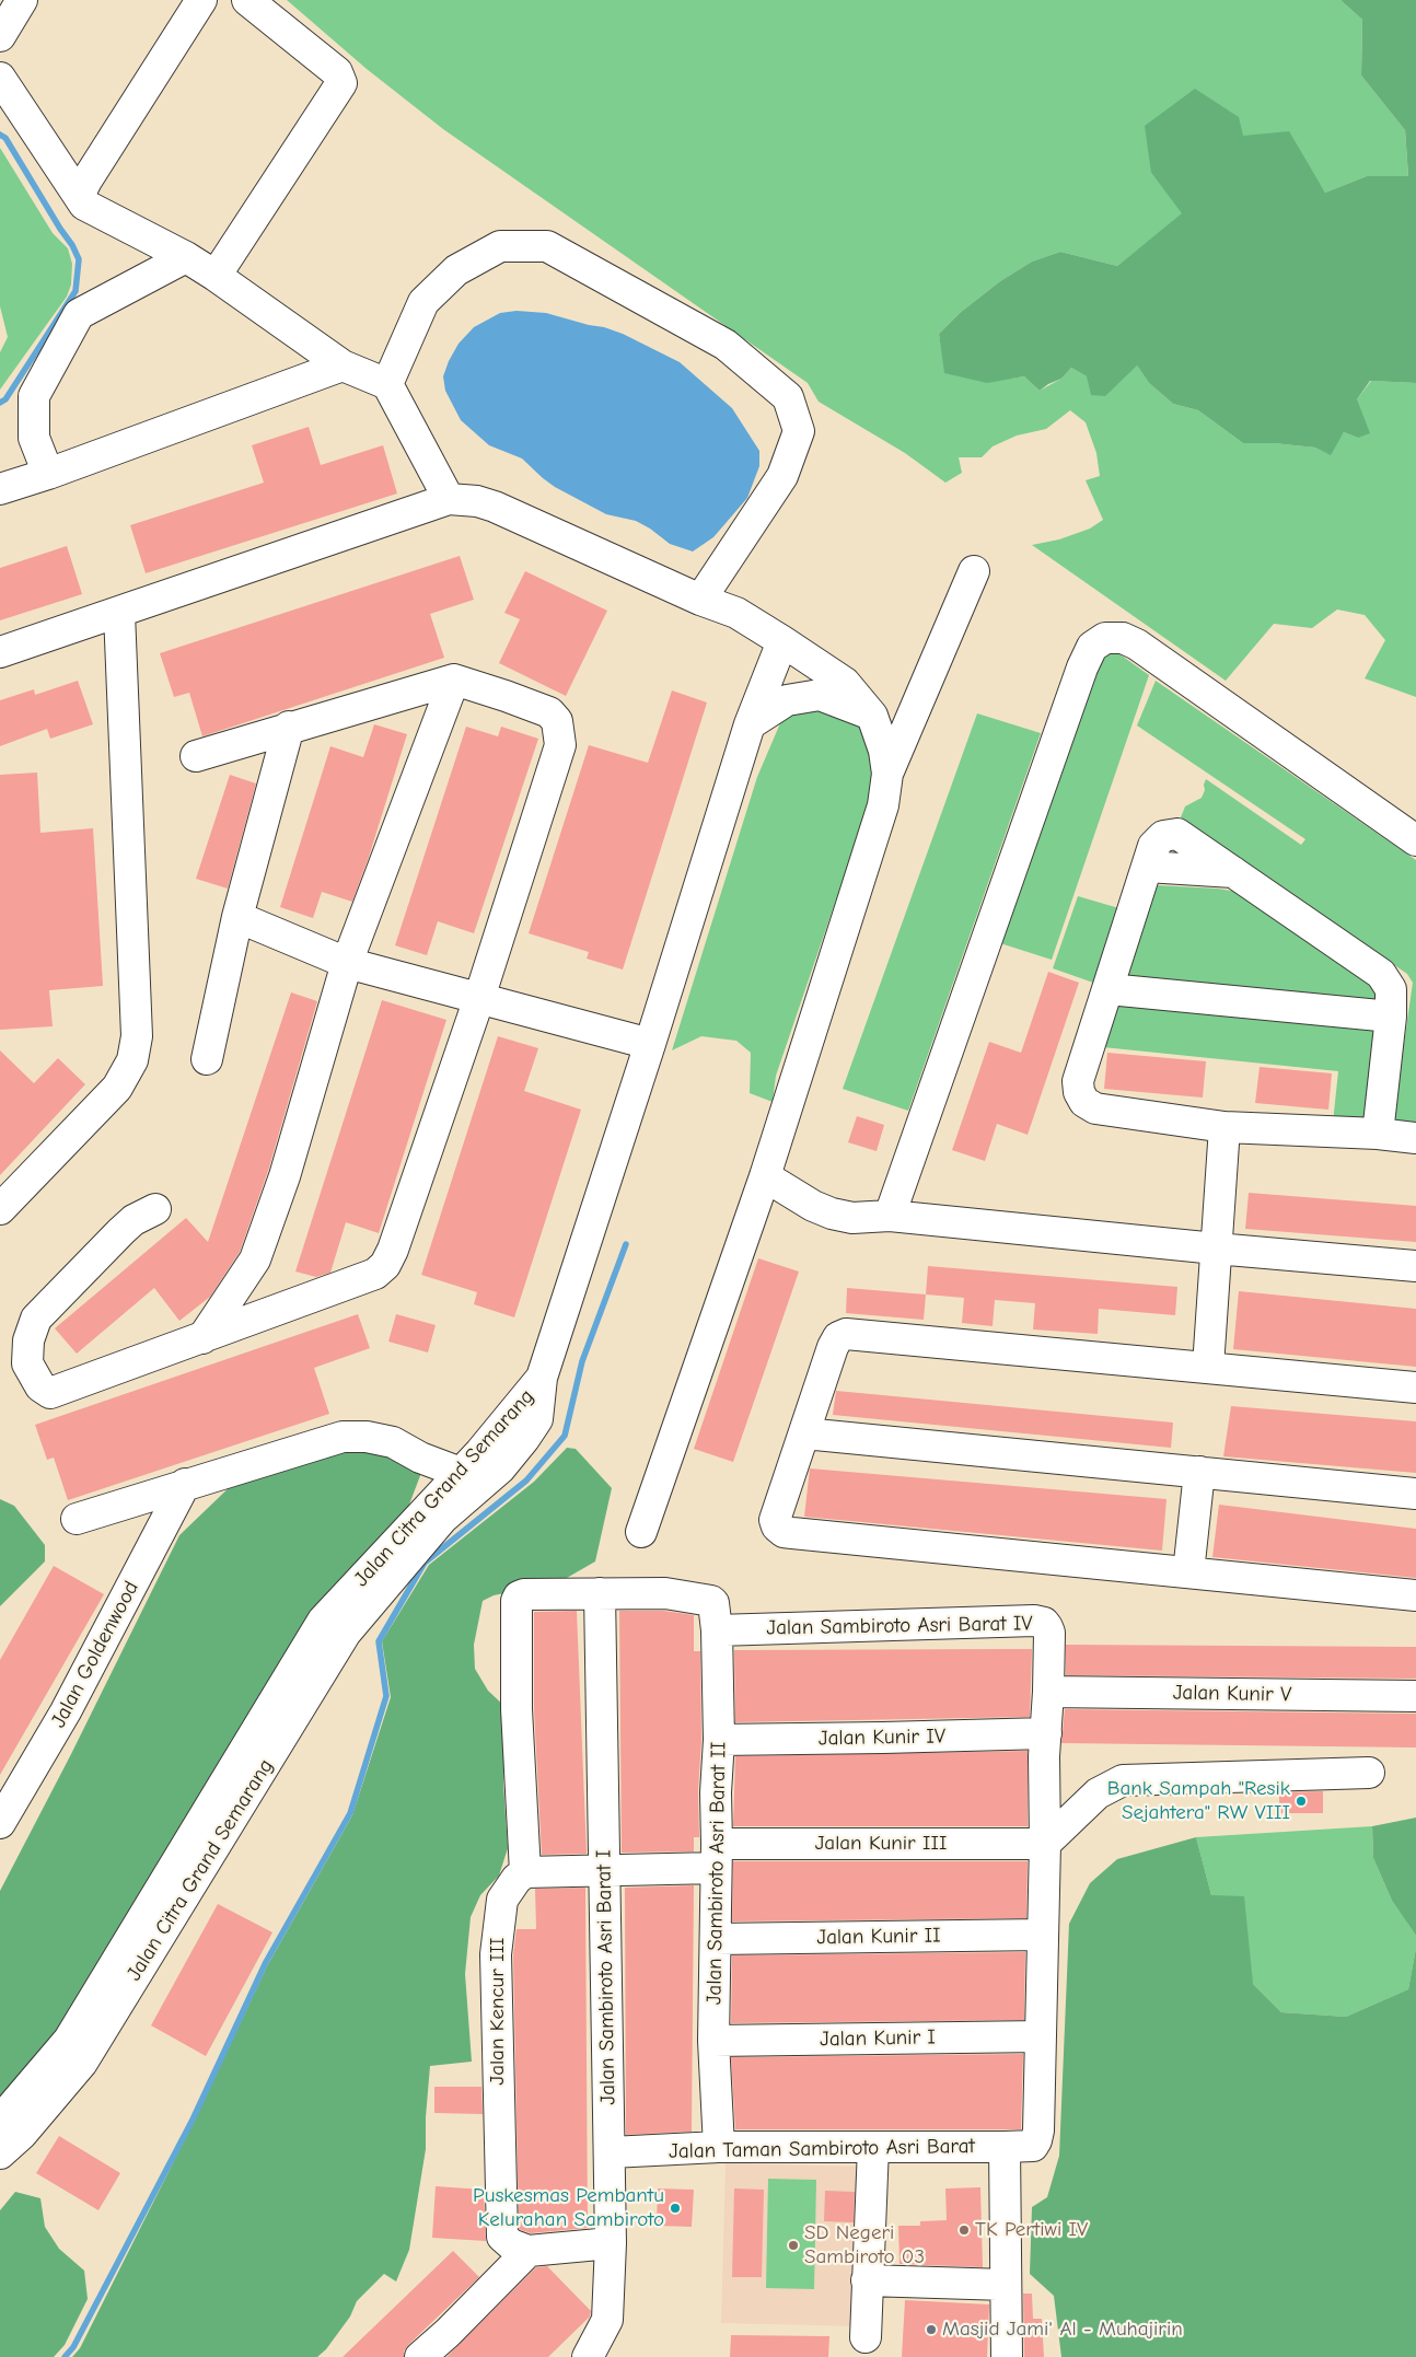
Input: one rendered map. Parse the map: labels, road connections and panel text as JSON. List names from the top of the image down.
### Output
{
  "streets": {
    "street": [
      "Jalan Citra Grand Semarang",
      "Jalan Sambiroto Asri Barat IV",
      "Jalan Goldenwood",
      "Jalan Kunir V",
      "Jalan Kunir IV",
      "Jalan Kunir III",
      "Jalan Sambiroto Asri Barat II",
      "Jalan Kunir II",
      "Jalan Sambiroto Asri Barat I",
      "Jalan Kencur III",
      "Jalan Kunir I",
      "Jalan Taman Sambiroto Asri Barat"
    ]
  },
  "crossings": [
    ["Jalan Sambiroto Asri Barat IV", "Jalan Kunir V"],
    ["Jalan Sambiroto Asri Barat IV", "Jalan Sambiroto Asri Barat II"],
    ["Jalan Kunir IV", "Jalan Sambiroto Asri Barat II"],
    ["Jalan Kunir III", "Jalan Sambiroto Asri Barat II"],
    ["Jalan Sambiroto Asri Barat II", "Jalan Kunir II"],
    ["Jalan Sambiroto Asri Barat II", "Jalan Sambiroto Asri Barat I"],
    ["Jalan Sambiroto Asri Barat II", "Jalan Kunir I"],
    ["Jalan Sambiroto Asri Barat II", "Jalan Taman Sambiroto Asri Barat"],
    ["Jalan Sambiroto Asri Barat I", "Jalan Taman Sambiroto Asri Barat"]
  ],
  "places": [
    "Bank Sampah \"Resik Sejahtera\" RW VIII",
    "Puskesmas Pembantu Kelurahan Sambiroto",
    "TK Pertiwi IV",
    "SD Negeri Sambiroto 03",
    "Masjid Jami' Al - Muhajirin"
  ]
}
